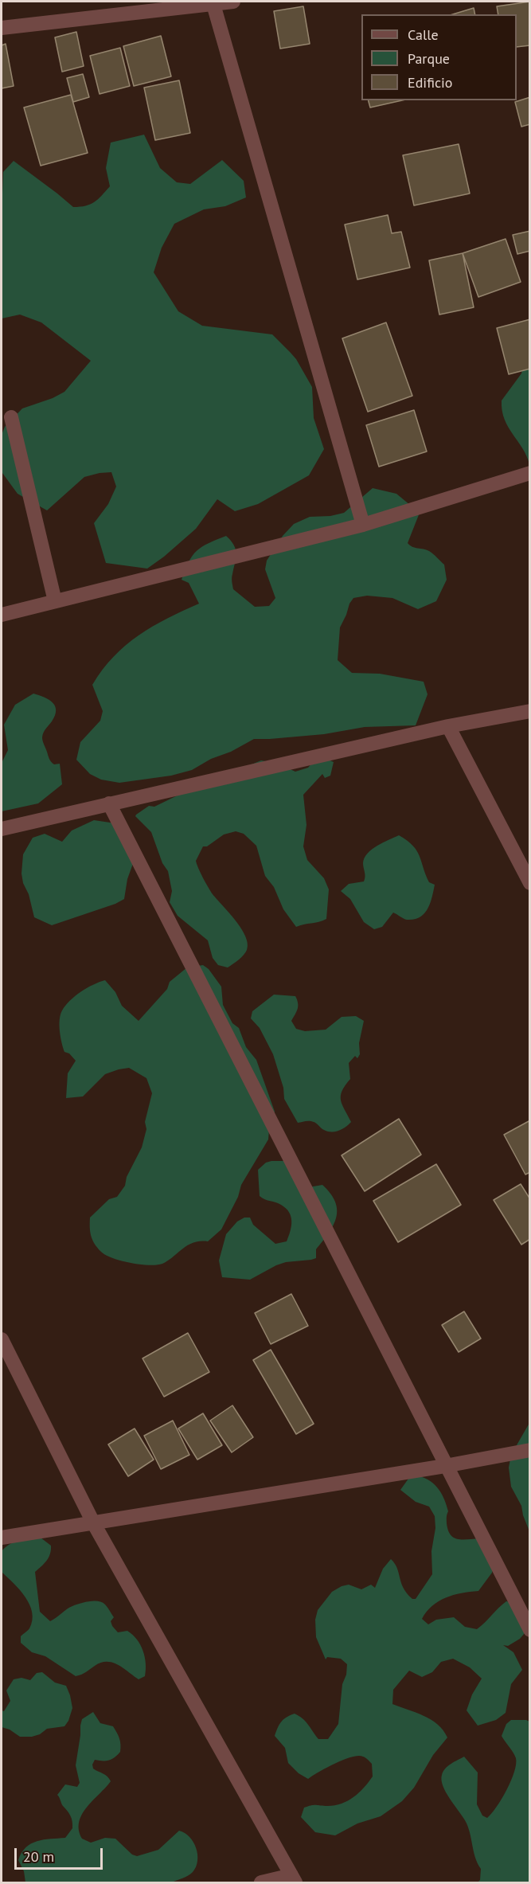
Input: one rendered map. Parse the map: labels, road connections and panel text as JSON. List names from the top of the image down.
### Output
{
  "legend": ["Calle", "Parque", "Edificio"],
  "scale_bar": "20 m"
}
